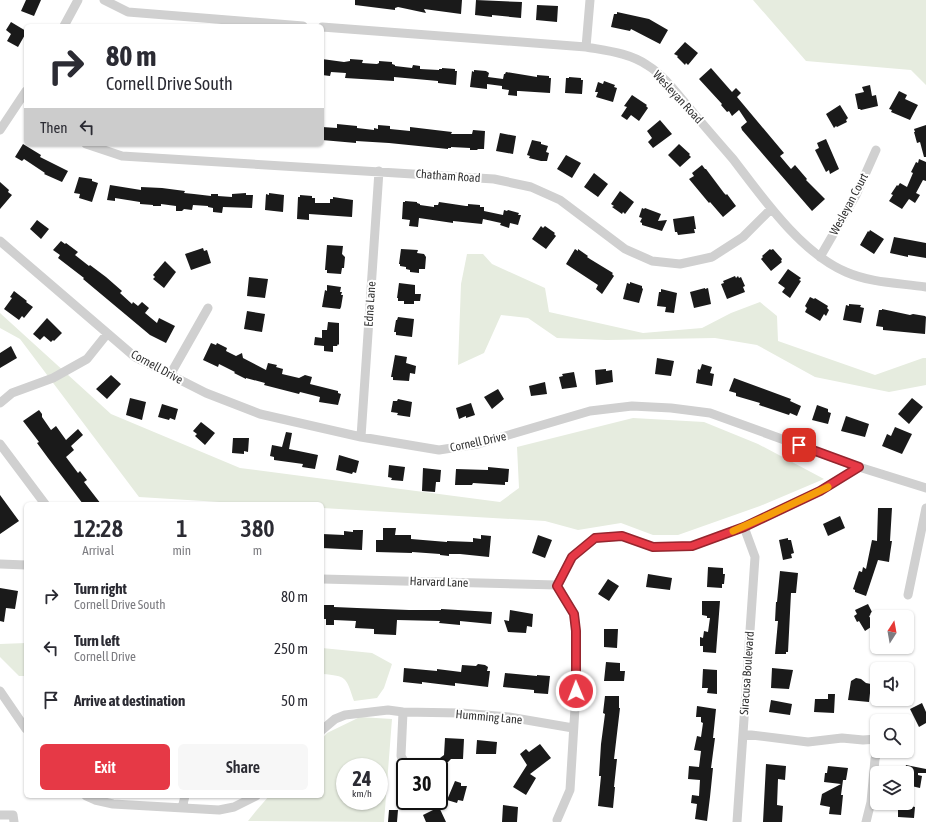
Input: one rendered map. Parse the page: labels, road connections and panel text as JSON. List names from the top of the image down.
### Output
{
  "streets": {
    "street": [
      "Wesleyan Road",
      "Chatham Road",
      "Wesleyan Court",
      "Edna Lane",
      "Cornell Drive",
      "Harvard Lane",
      "Siracusa Boulevard",
      "Humming Lane"
    ]
  },
  "crossings": [
    ["Wesleyan Road", "Chatham Road"],
    ["Wesleyan Road", "Wesleyan Court"],
    ["Chatham Road", "Edna Lane"],
    ["Edna Lane", "Cornell Drive"]
  ],
  "north": "top",
  "page": {
    "turn": ["80 m", "Cornell Drive South"],
    "then": "Then",
    "eta": [
      "12:28",
      "Arrival",
      "1",
      "min",
      "380",
      "m"
    ],
    "list": [
      {
        "name": "Turn right",
        "note": "Cornell Drive South",
        "value": "80 m"
      },
      {
        "name": "Turn left",
        "note": "Cornell Drive",
        "value": "250 m"
      },
      {
        "name": "Arrive at destination",
        "value": "50 m"
      }
    ],
    "buttons": ["Exit", "Share"],
    "speed": "24 km/h",
    "limit": "30"
  }
}
